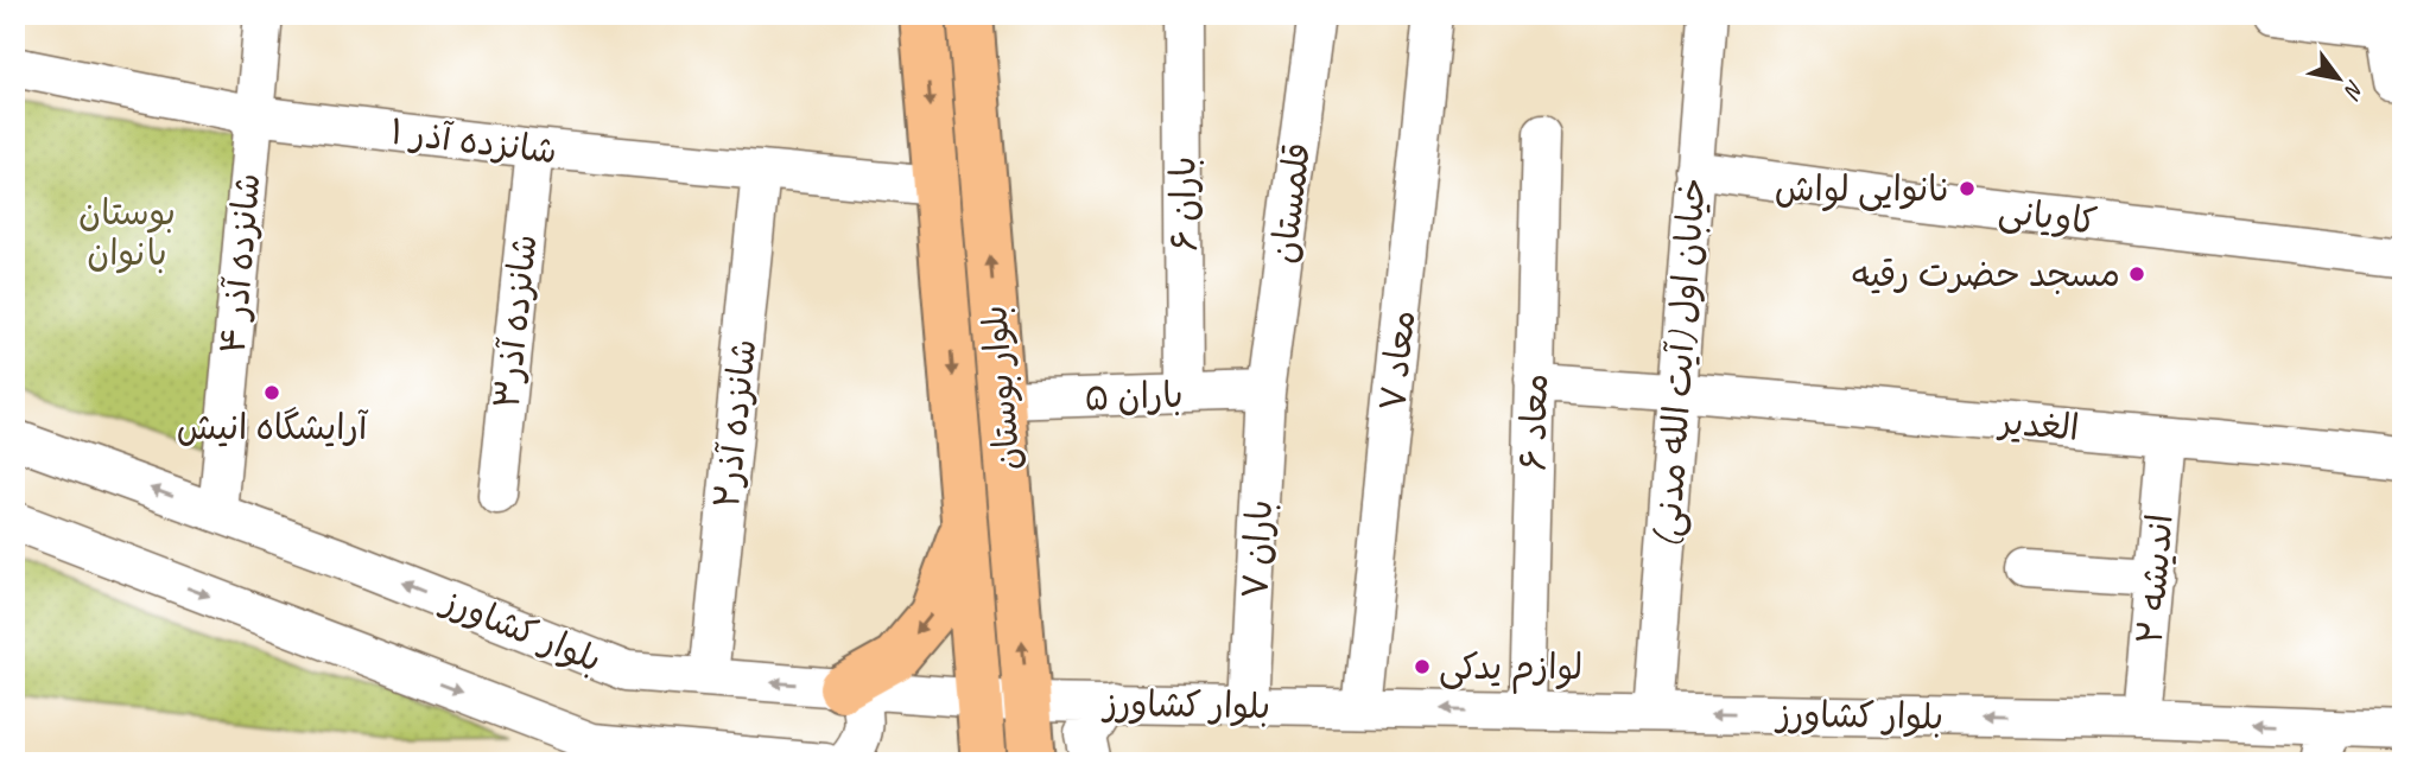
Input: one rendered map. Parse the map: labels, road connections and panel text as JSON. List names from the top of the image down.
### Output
{
  "streets": {
    "main road": ["بلوار بوستان"],
    "street": [
      "شانزده آذر ۱",
      "قلمستان",
      "باران ۶",
      "کاویانی",
      "شانزده آذر ۴",
      "شانزده آذر۳",
      "معاد ۷",
      "خیابان اول (آیت الله مدنی)",
      "باران ۵",
      "معاد ۶",
      "شانزده آذر۲",
      "الغدیر",
      "باران ۷",
      "اندیشه ۲",
      "بلوار کشاورز"
    ]
  },
  "crossings": [
    ["شانزده آذر ۱", "شانزده آذر ۴"],
    ["شانزده آذر ۱", "شانزده آذر۳"],
    ["شانزده آذر ۱", "بلوار بوستان"],
    ["شانزده آذر ۱", "شانزده آذر۲"],
    ["قلمستان", "باران ۵"],
    ["قلمستان", "باران ۷"],
    ["باران ۶", "باران ۵"],
    ["کاویانی", "خیابان اول (آیت الله مدنی)"],
    ["شانزده آذر ۴", "بلوار کشاورز"],
    ["معاد ۷", "بلوار کشاورز"],
    ["خیابان اول (آیت الله مدنی)", "الغدیر"],
    ["خیابان اول (آیت الله مدنی)", "بلوار کشاورز"],
    ["بلوار بوستان", "باران ۵"],
    ["بلوار بوستان", "بلوار کشاورز"],
    ["باران ۵", "باران ۷"],
    ["معاد ۶", "الغدیر"],
    ["معاد ۶", "بلوار کشاورز"],
    ["شانزده آذر۲", "بلوار کشاورز"],
    ["الغدیر", "اندیشه ۲"],
    ["باران ۷", "بلوار کشاورز"],
    ["اندیشه ۲", "بلوار کشاورز"]
  ],
  "parks": ["بوستان بانوان"],
  "places": [
    "نانوایی لواش",
    "مسجد حضرت رقیه",
    "آرایشگاه انیش",
    "لوازم یدکی"
  ],
  "north": "bottom right"
}
